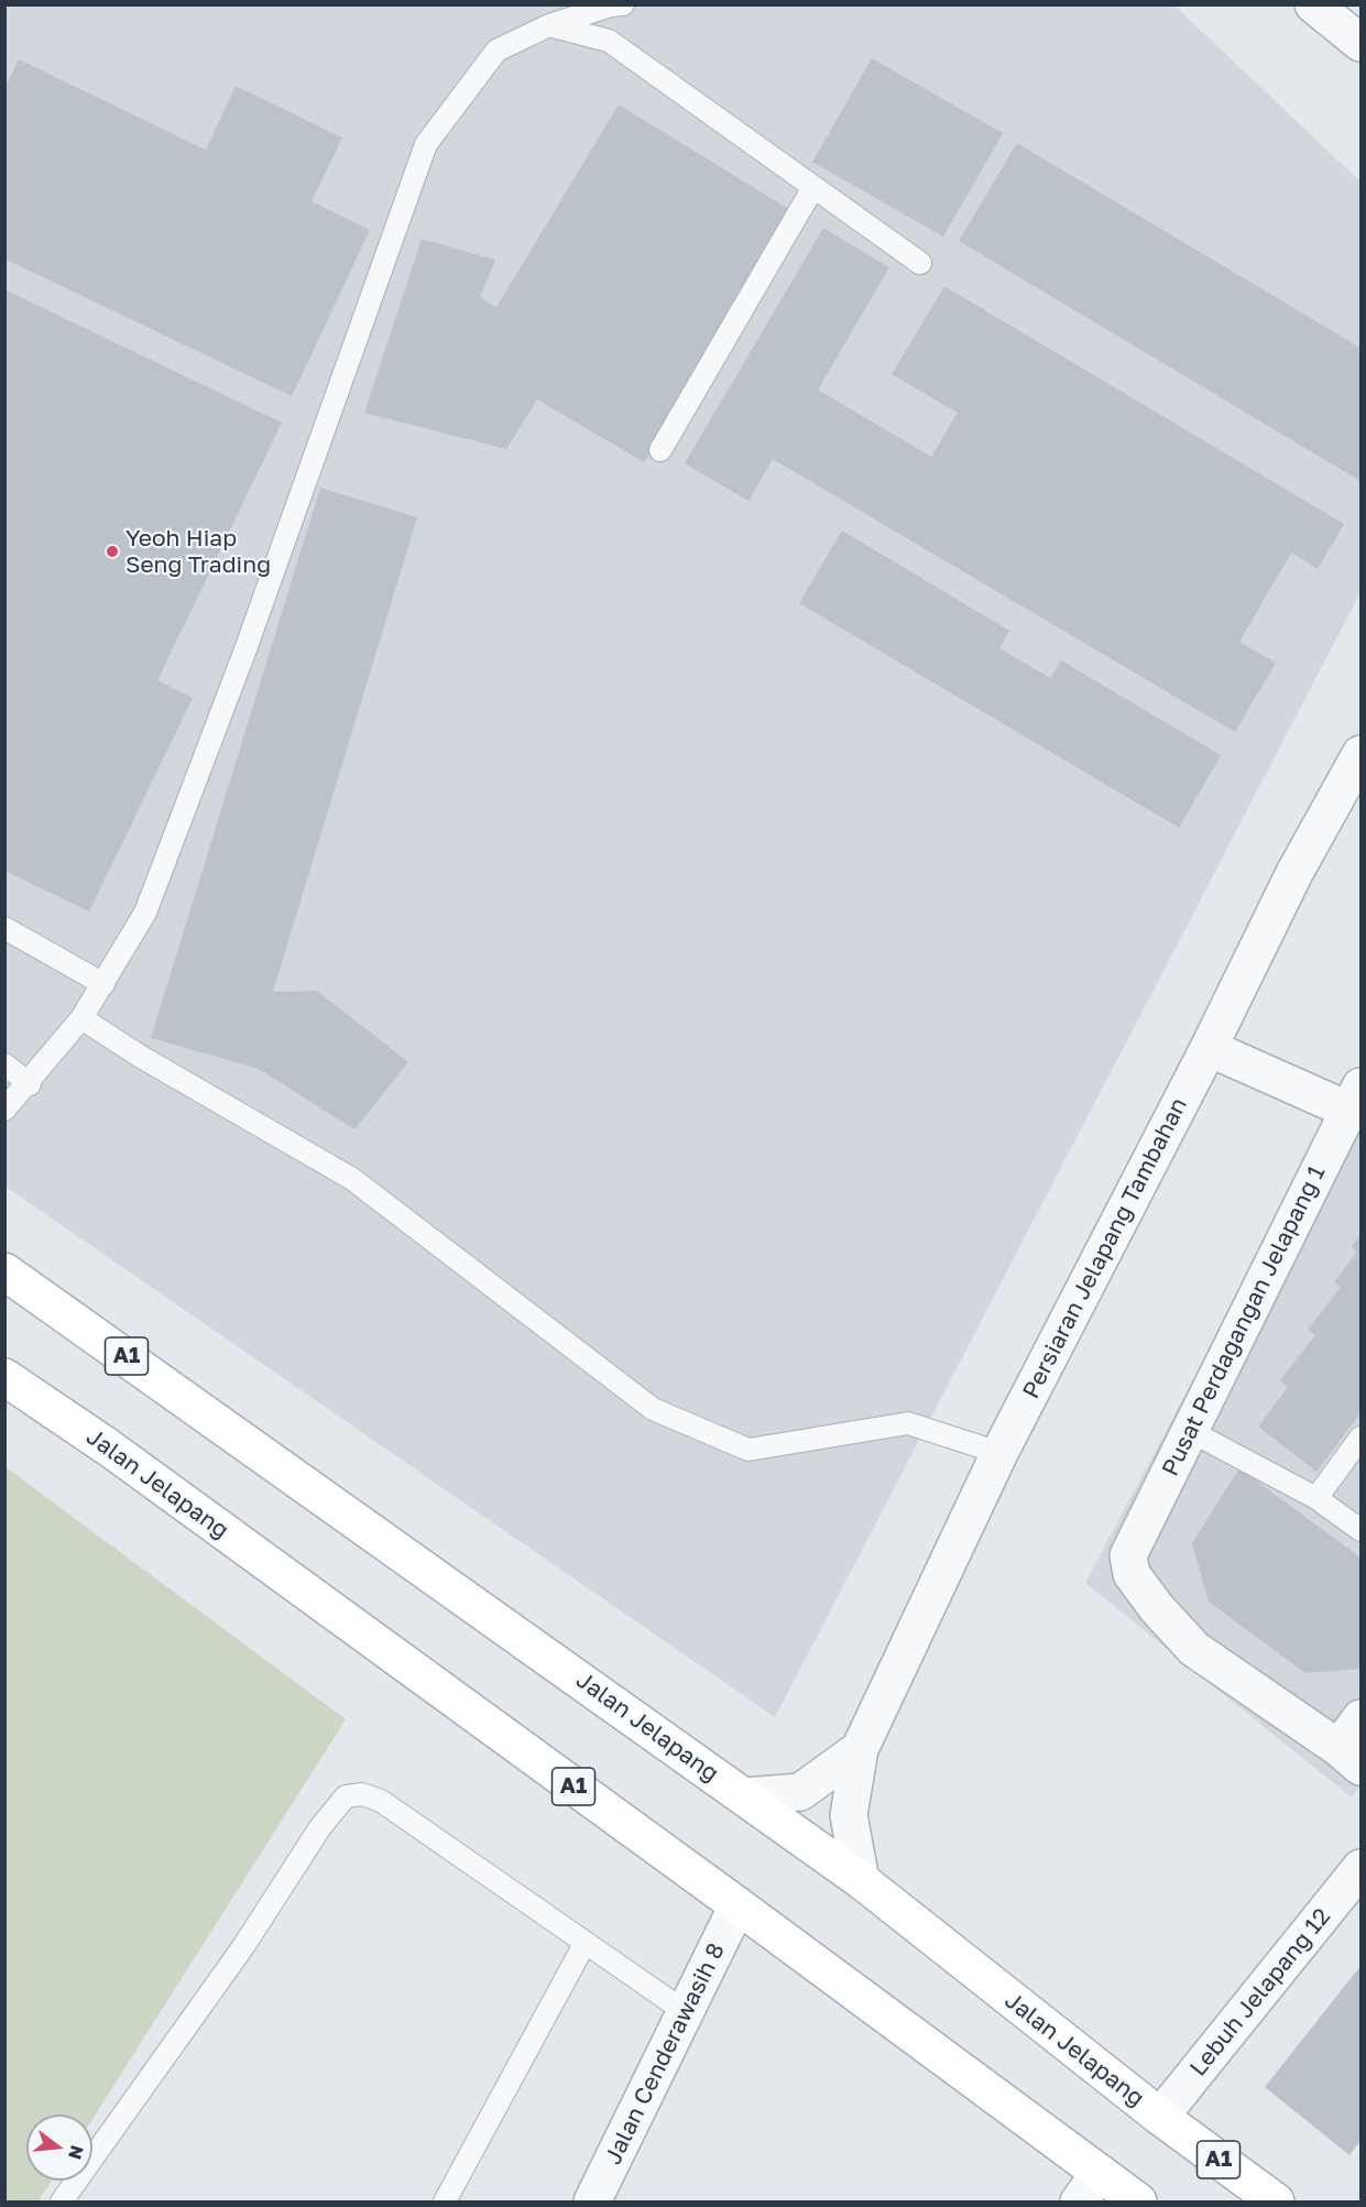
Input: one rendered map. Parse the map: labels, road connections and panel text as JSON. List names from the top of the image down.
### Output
{
  "streets": {
    "main road": ["A1", "Jalan Jelapang"],
    "street": [
      "Persiaran Jelapang Tambahan",
      "Pusat Perdagangan Jelapang 1",
      "Lebuh Jelapang 12",
      "Jalan Cenderawasih 8"
    ]
  },
  "crossings": [
    ["Persiaran Jelapang Tambahan", "Jalan Jelapang"],
    ["Jalan Jelapang", "Lebuh Jelapang 12"],
    ["Jalan Jelapang", "Jalan Cenderawasih 8"]
  ],
  "places": ["Yeoh Hiap Seng Trading"],
  "north": "right"
}
